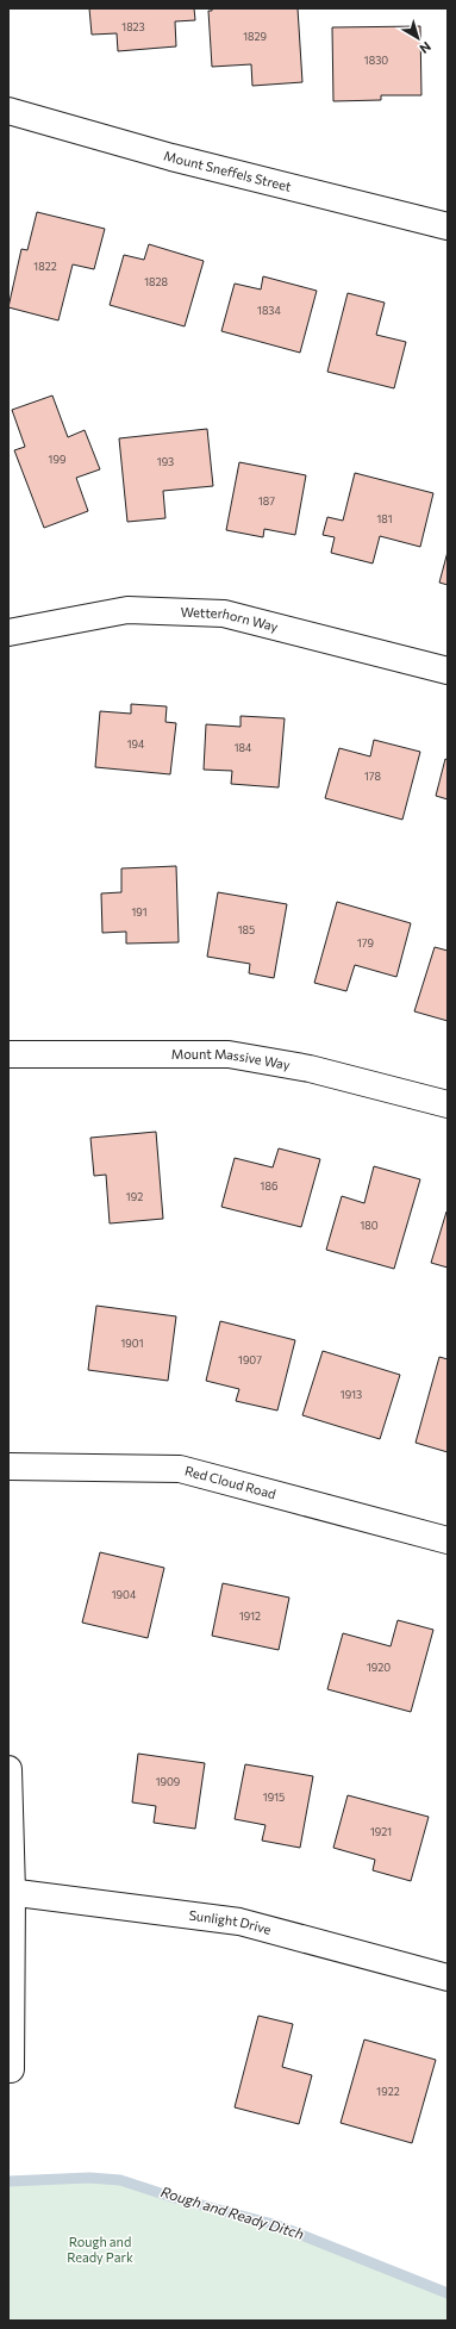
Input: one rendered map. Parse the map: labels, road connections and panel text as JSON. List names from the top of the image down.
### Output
{
  "streets": {
    "street": [
      "Mount Sneffels Street",
      "Wetterhorn Way",
      "Mount Massive Way",
      "Red Cloud Road",
      "Sunlight Drive"
    ]
  },
  "water": ["Rough and Ready Ditch"],
  "parks": ["Rough and Ready Park"],
  "house_numbers": [
    "1823",
    "1829",
    "1830",
    "1822",
    "1828",
    "1834",
    "199",
    "193",
    "187",
    "181",
    "194",
    "184",
    "178",
    "191",
    "185",
    "179",
    "186",
    "192",
    "180",
    "1901",
    "1907",
    "1913",
    "1904",
    "1912",
    "1920",
    "1909",
    "1915",
    "1921",
    "1922"
  ],
  "north": "bottom right"
}
